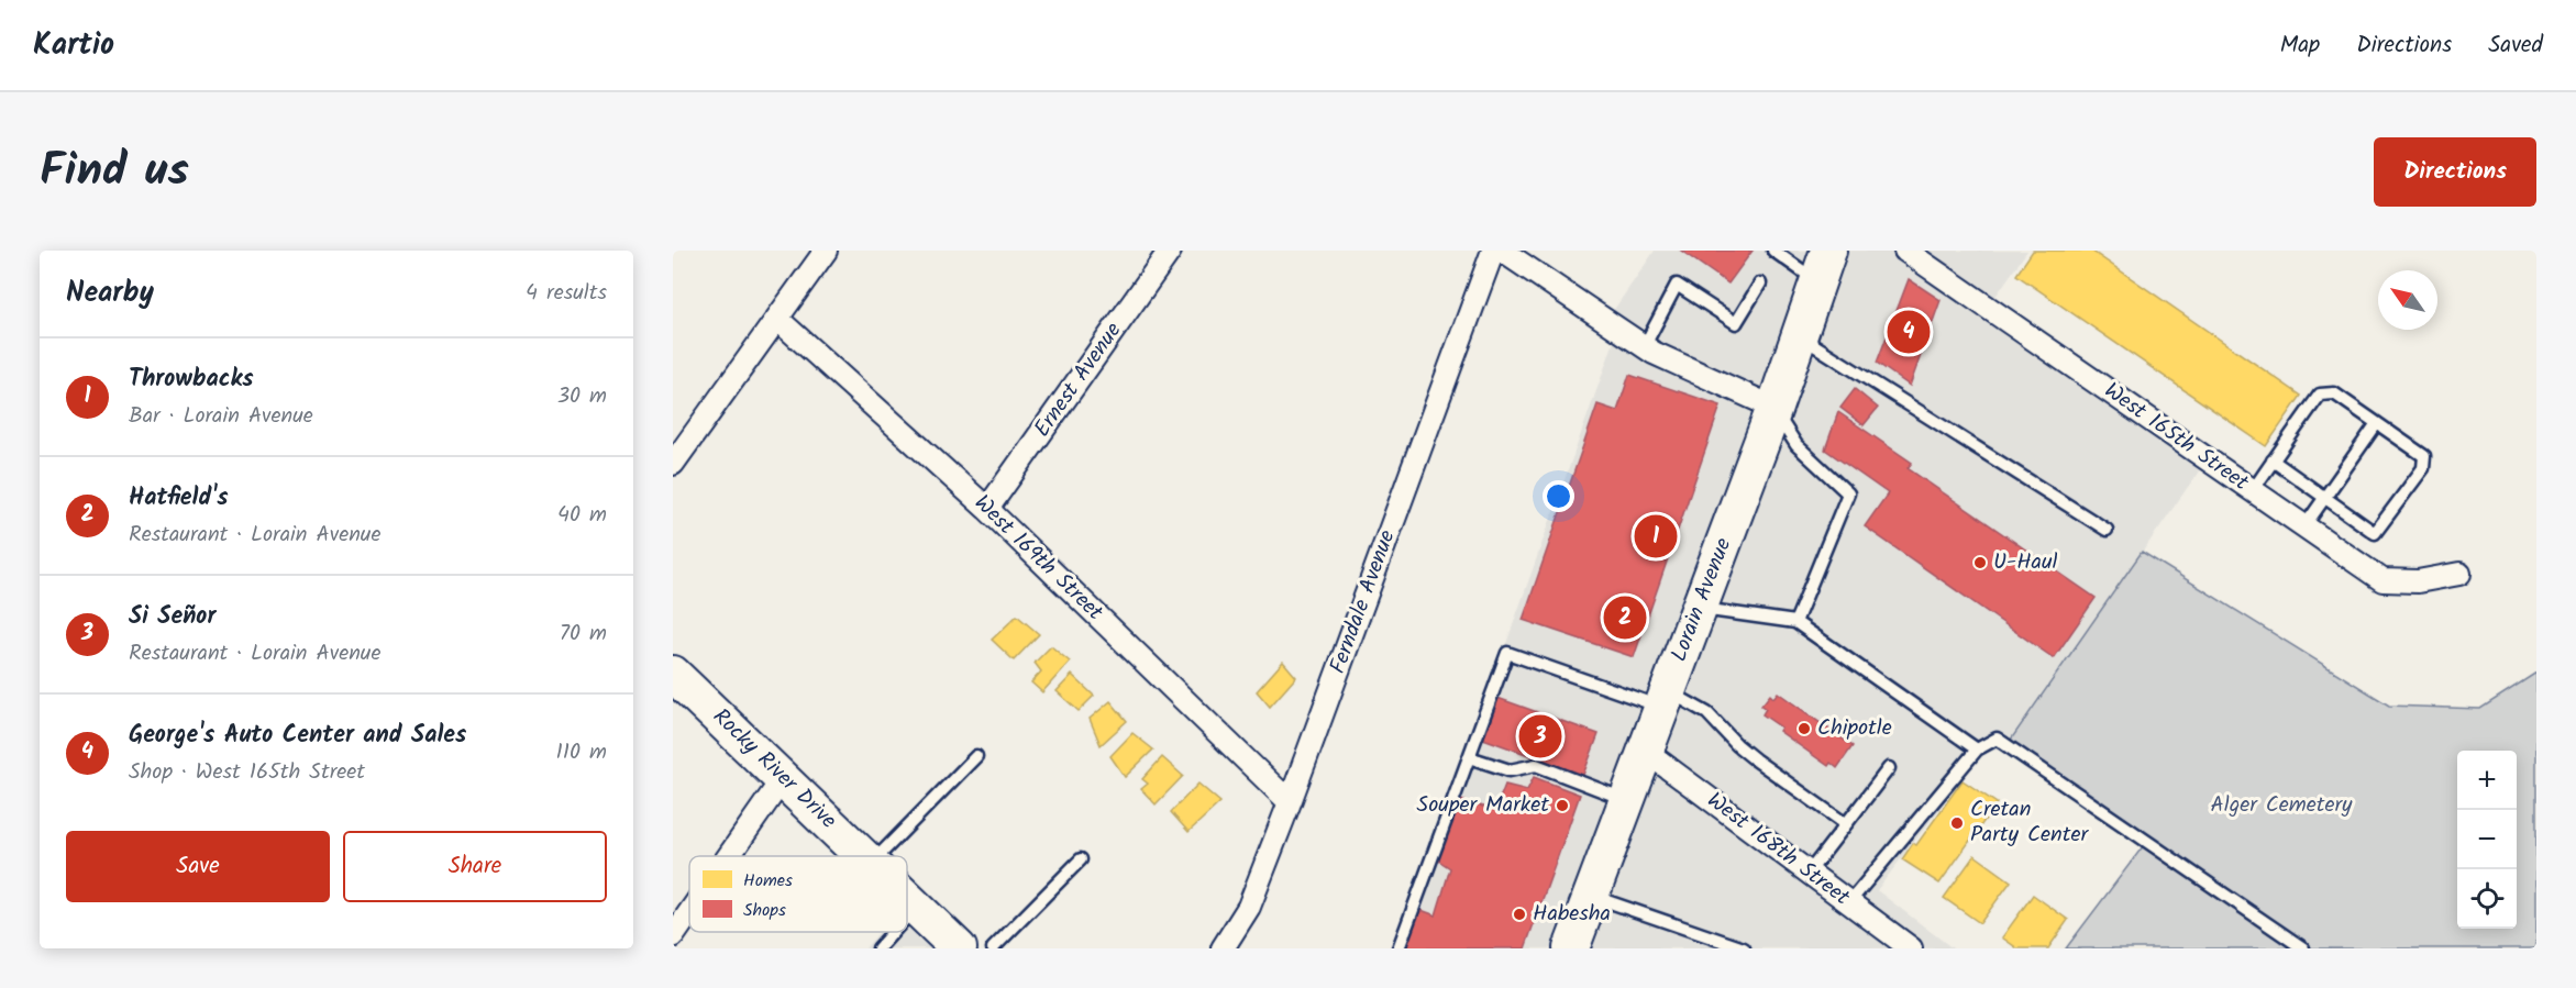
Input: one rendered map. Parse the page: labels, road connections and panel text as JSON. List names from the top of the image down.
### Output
{
  "streets": {
    "main road": ["Lorain Avenue", "Rocky River Drive"],
    "street": [
      "Ernest Avenue",
      "West 165th Street",
      "West 169th Street",
      "Ferndale Avenue",
      "West 168th Street"
    ]
  },
  "crossings": [
    ["Ernest Avenue", "West 169th Street"],
    ["West 169th Street", "Ferndale Avenue"],
    ["Lorain Avenue", "West 168th Street"]
  ],
  "parks": ["Alger Cemetery"],
  "places": [
    "U-Haul",
    "Chipotle",
    "Souper Market",
    "Cretan Party Center",
    "Habesha"
  ],
  "legend": ["Homes", "Shops"],
  "north": "top left",
  "page": {
    "header": "Kartio",
    "nav": ["Map", "Directions", "Saved"],
    "title": "Find us",
    "buttons": [
      "Directions",
      ["Save", "Share"]
    ],
    "heading": ["Nearby", "4 results"],
    "pins": [
      "4",
      "1",
      "2",
      "3"
    ],
    "list": [
      {
        "mark": "1",
        "name": "Throwbacks",
        "note": "Bar · Lorain Avenue",
        "value": "30 m"
      },
      {
        "mark": "2",
        "name": "Hatfield's",
        "note": "Restaurant · Lorain Avenue",
        "value": "40 m"
      },
      {
        "mark": "3",
        "name": "Si Señor",
        "note": "Restaurant · Lorain Avenue",
        "value": "70 m"
      },
      {
        "mark": "4",
        "name": "George's Auto Center and Sales",
        "note": "Shop · West 165th Street",
        "value": "110 m"
      }
    ],
    "map_buttons": ["+", "−"]
  }
}
